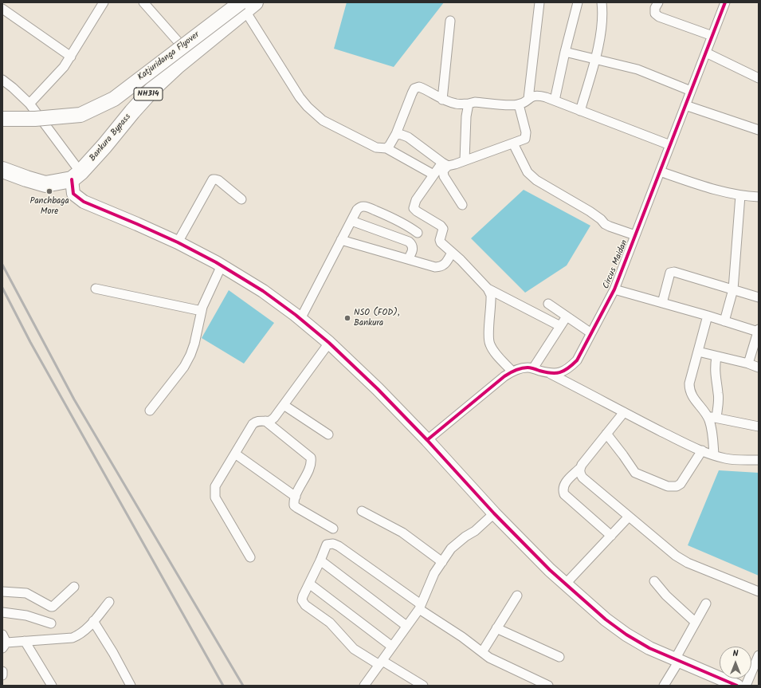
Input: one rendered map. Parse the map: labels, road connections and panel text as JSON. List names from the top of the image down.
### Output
{
  "streets": {
    "highway": ["NH314", "Bankura Bypass"],
    "main road": ["Katjuridanga Flyover"],
    "street": ["Circus Maidan"]
  },
  "crossings": [
    ["Katjuridanga Flyover", "Bankura Bypass"]
  ],
  "places": ["Panchbaga More", "NSO (FOD), Bankura"],
  "north": "top"
}
